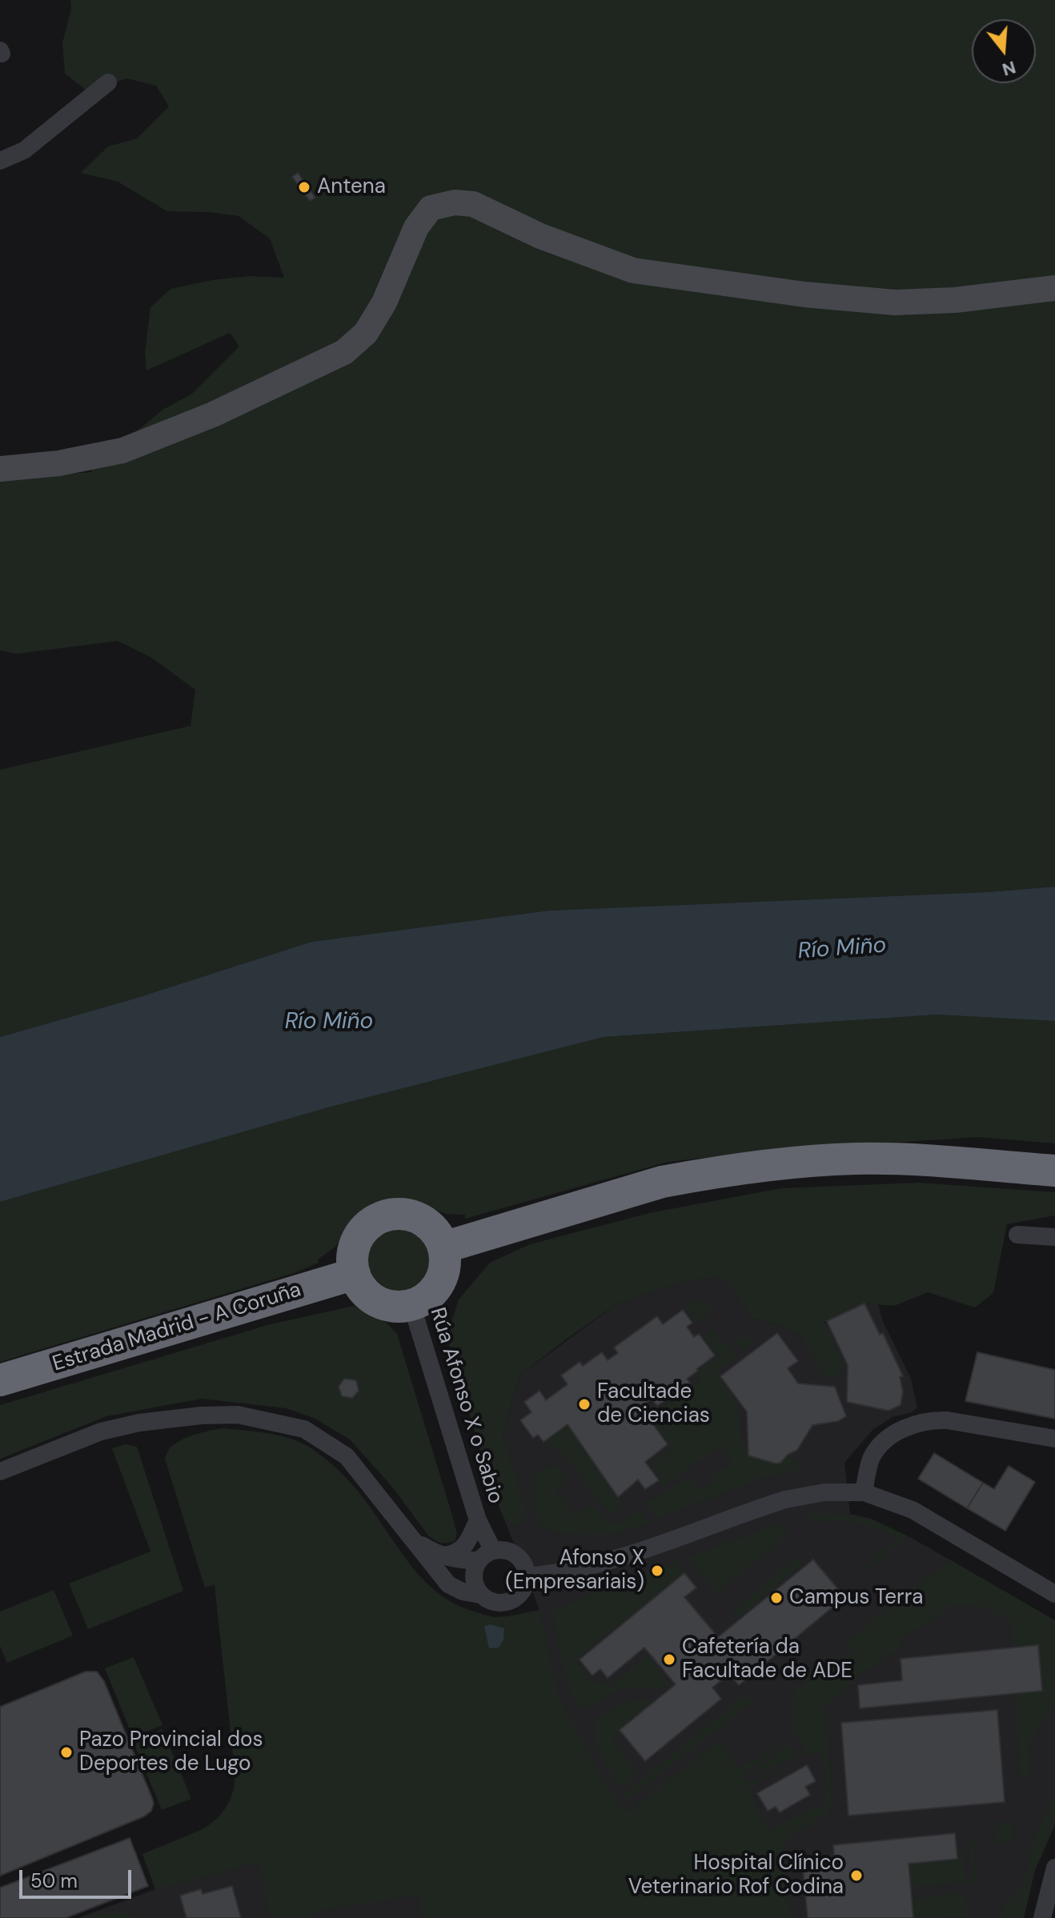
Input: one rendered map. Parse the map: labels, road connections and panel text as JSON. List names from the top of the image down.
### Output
{
  "streets": {
    "highway": ["Estrada Madrid - A Coruña"],
    "street": ["Rúa Afonso X o Sabio"]
  },
  "crossings": [
    ["Estrada Madrid - A Coruña", "Rúa Afonso X o Sabio"]
  ],
  "water": ["Río Miño"],
  "places": [
    "Antena",
    "Facultade de Ciencias",
    "Afonso X (Empresariais)",
    "Campus Terra",
    "Cafetería da Facultade de ADE",
    "Pazo Provincial dos Deportes de Lugo",
    "Hospital Clínico Veterinario Rof Codina"
  ],
  "scale_bar": "50 m",
  "north": "bottom"
}
